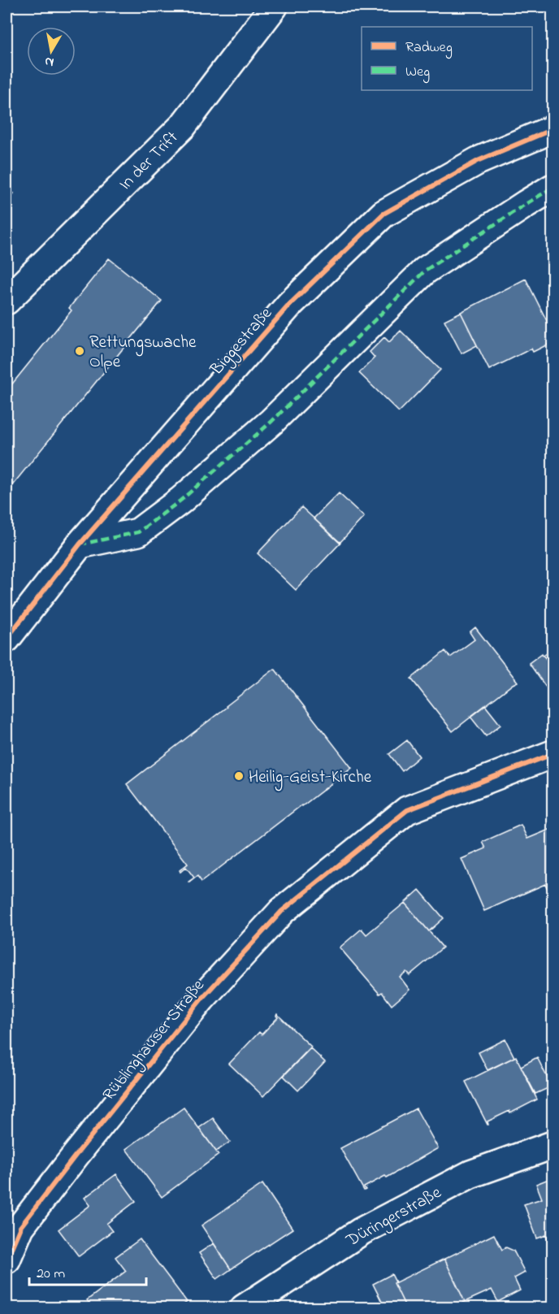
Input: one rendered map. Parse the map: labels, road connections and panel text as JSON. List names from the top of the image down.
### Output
{
  "streets": {
    "street": [
      "In der Trift",
      "Biggestraße",
      "Rüblinghauser Straße",
      "Düringerstraße"
    ]
  },
  "places": ["Rettungswache Olpe", "Heilig-Geist-Kirche"],
  "legend": ["Radweg", "Weg"],
  "scale_bar": "20 m",
  "north": "bottom"
}
